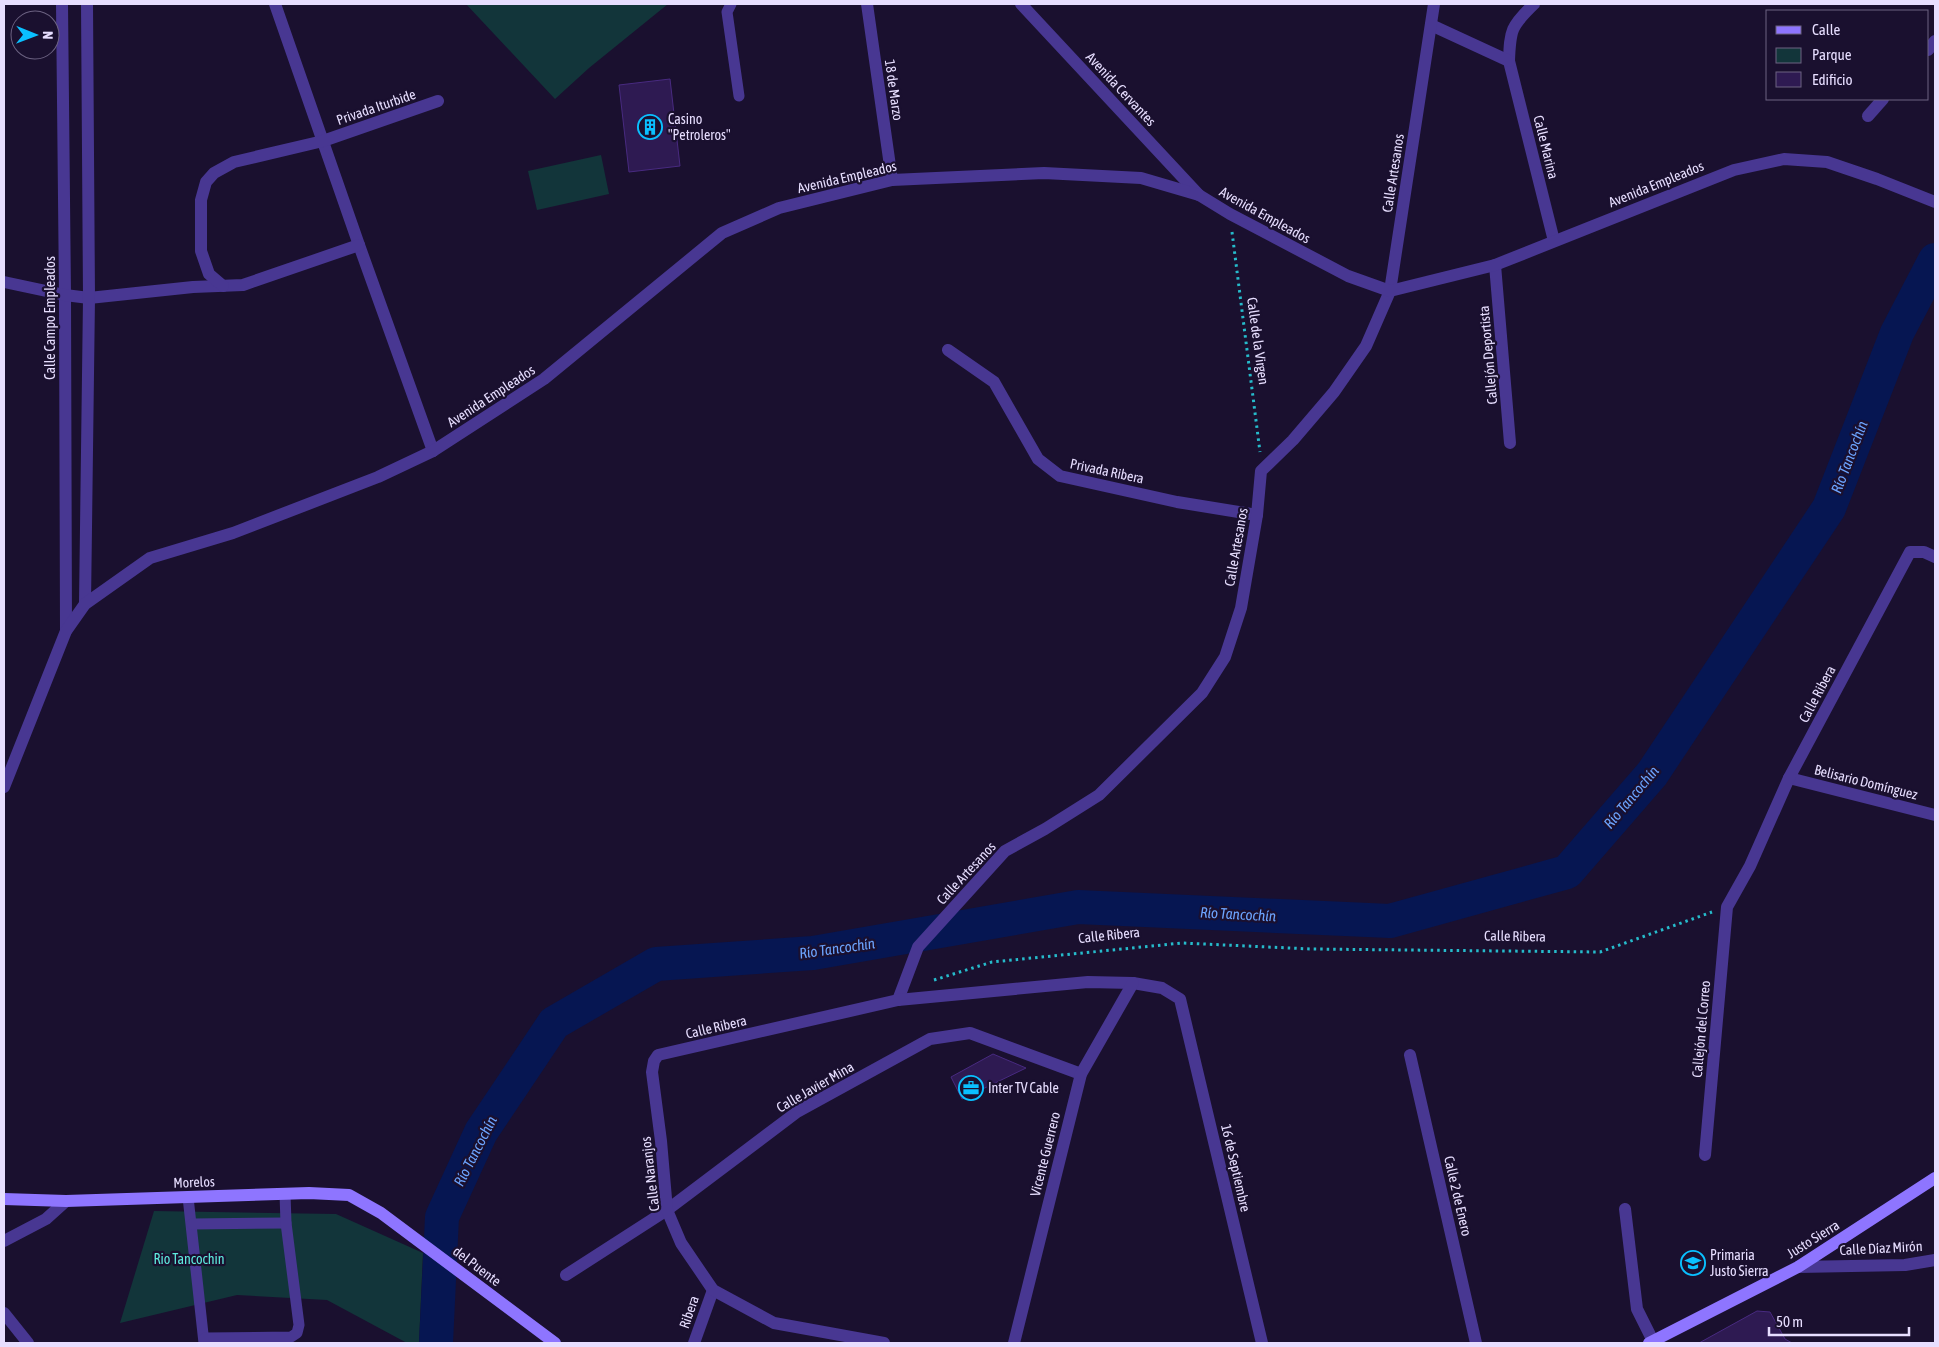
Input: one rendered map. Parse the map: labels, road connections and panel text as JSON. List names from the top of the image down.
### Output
{
  "streets": {
    "main road": ["Morelos", "Justo Sierra", "del Puente"],
    "street": [
      "Avenida Cervantes",
      "18 de Marzo",
      "Privada Iturbide",
      "Calle Marina",
      "Calle Artesanos",
      "Avenida Empleados",
      "Calle Campo Empleados",
      "Callejón Deportista",
      "Privada Ribera",
      "Calle Ribera",
      "Belisario Domínguez",
      "Callejón del Correo",
      "Calle Javier Mina",
      "Vicente Guerrero",
      "16 de Septiembre",
      "Calle Naranjos",
      "Calle 2 de Enero",
      "Calle Díaz Mirón",
      "Ribera"
    ],
    "path": ["Calle de la Virgen"]
  },
  "crossings": [
    ["Avenida Cervantes", "Avenida Empleados"],
    ["18 de Marzo", "Avenida Empleados"],
    ["Calle Marina", "Avenida Empleados"],
    ["Calle Artesanos", "Avenida Empleados"],
    ["Calle Artesanos", "Calle de la Virgen"],
    ["Calle Artesanos", "Privada Ribera"],
    ["Calle Artesanos", "Calle Ribera"],
    ["Avenida Empleados", "Calle Campo Empleados"],
    ["Avenida Empleados", "Calle de la Virgen"],
    ["Avenida Empleados", "Callejón Deportista"],
    ["Calle Ribera", "Belisario Domínguez"],
    ["Calle Ribera", "Callejón del Correo"],
    ["Calle Ribera", "Vicente Guerrero"],
    ["Calle Ribera", "16 de Septiembre"],
    ["Calle Ribera", "Calle Naranjos"],
    ["Calle Javier Mina", "Vicente Guerrero"],
    ["Calle Javier Mina", "Calle Naranjos"],
    ["Calle Naranjos", "Ribera"],
    ["Morelos", "del Puente"],
    ["Justo Sierra", "Calle Díaz Mirón"]
  ],
  "water": ["Río Tancochín"],
  "parks": ["Rio Tancochin"],
  "places": {
    "building": ["Casino \"Petroleros\""],
    "office": ["Inter TV Cable"],
    "school or university": ["Primaria Justo Sierra"]
  },
  "legend": ["Calle", "Parque", "Edificio"],
  "scale_bar": "50 m",
  "north": "right"
}
